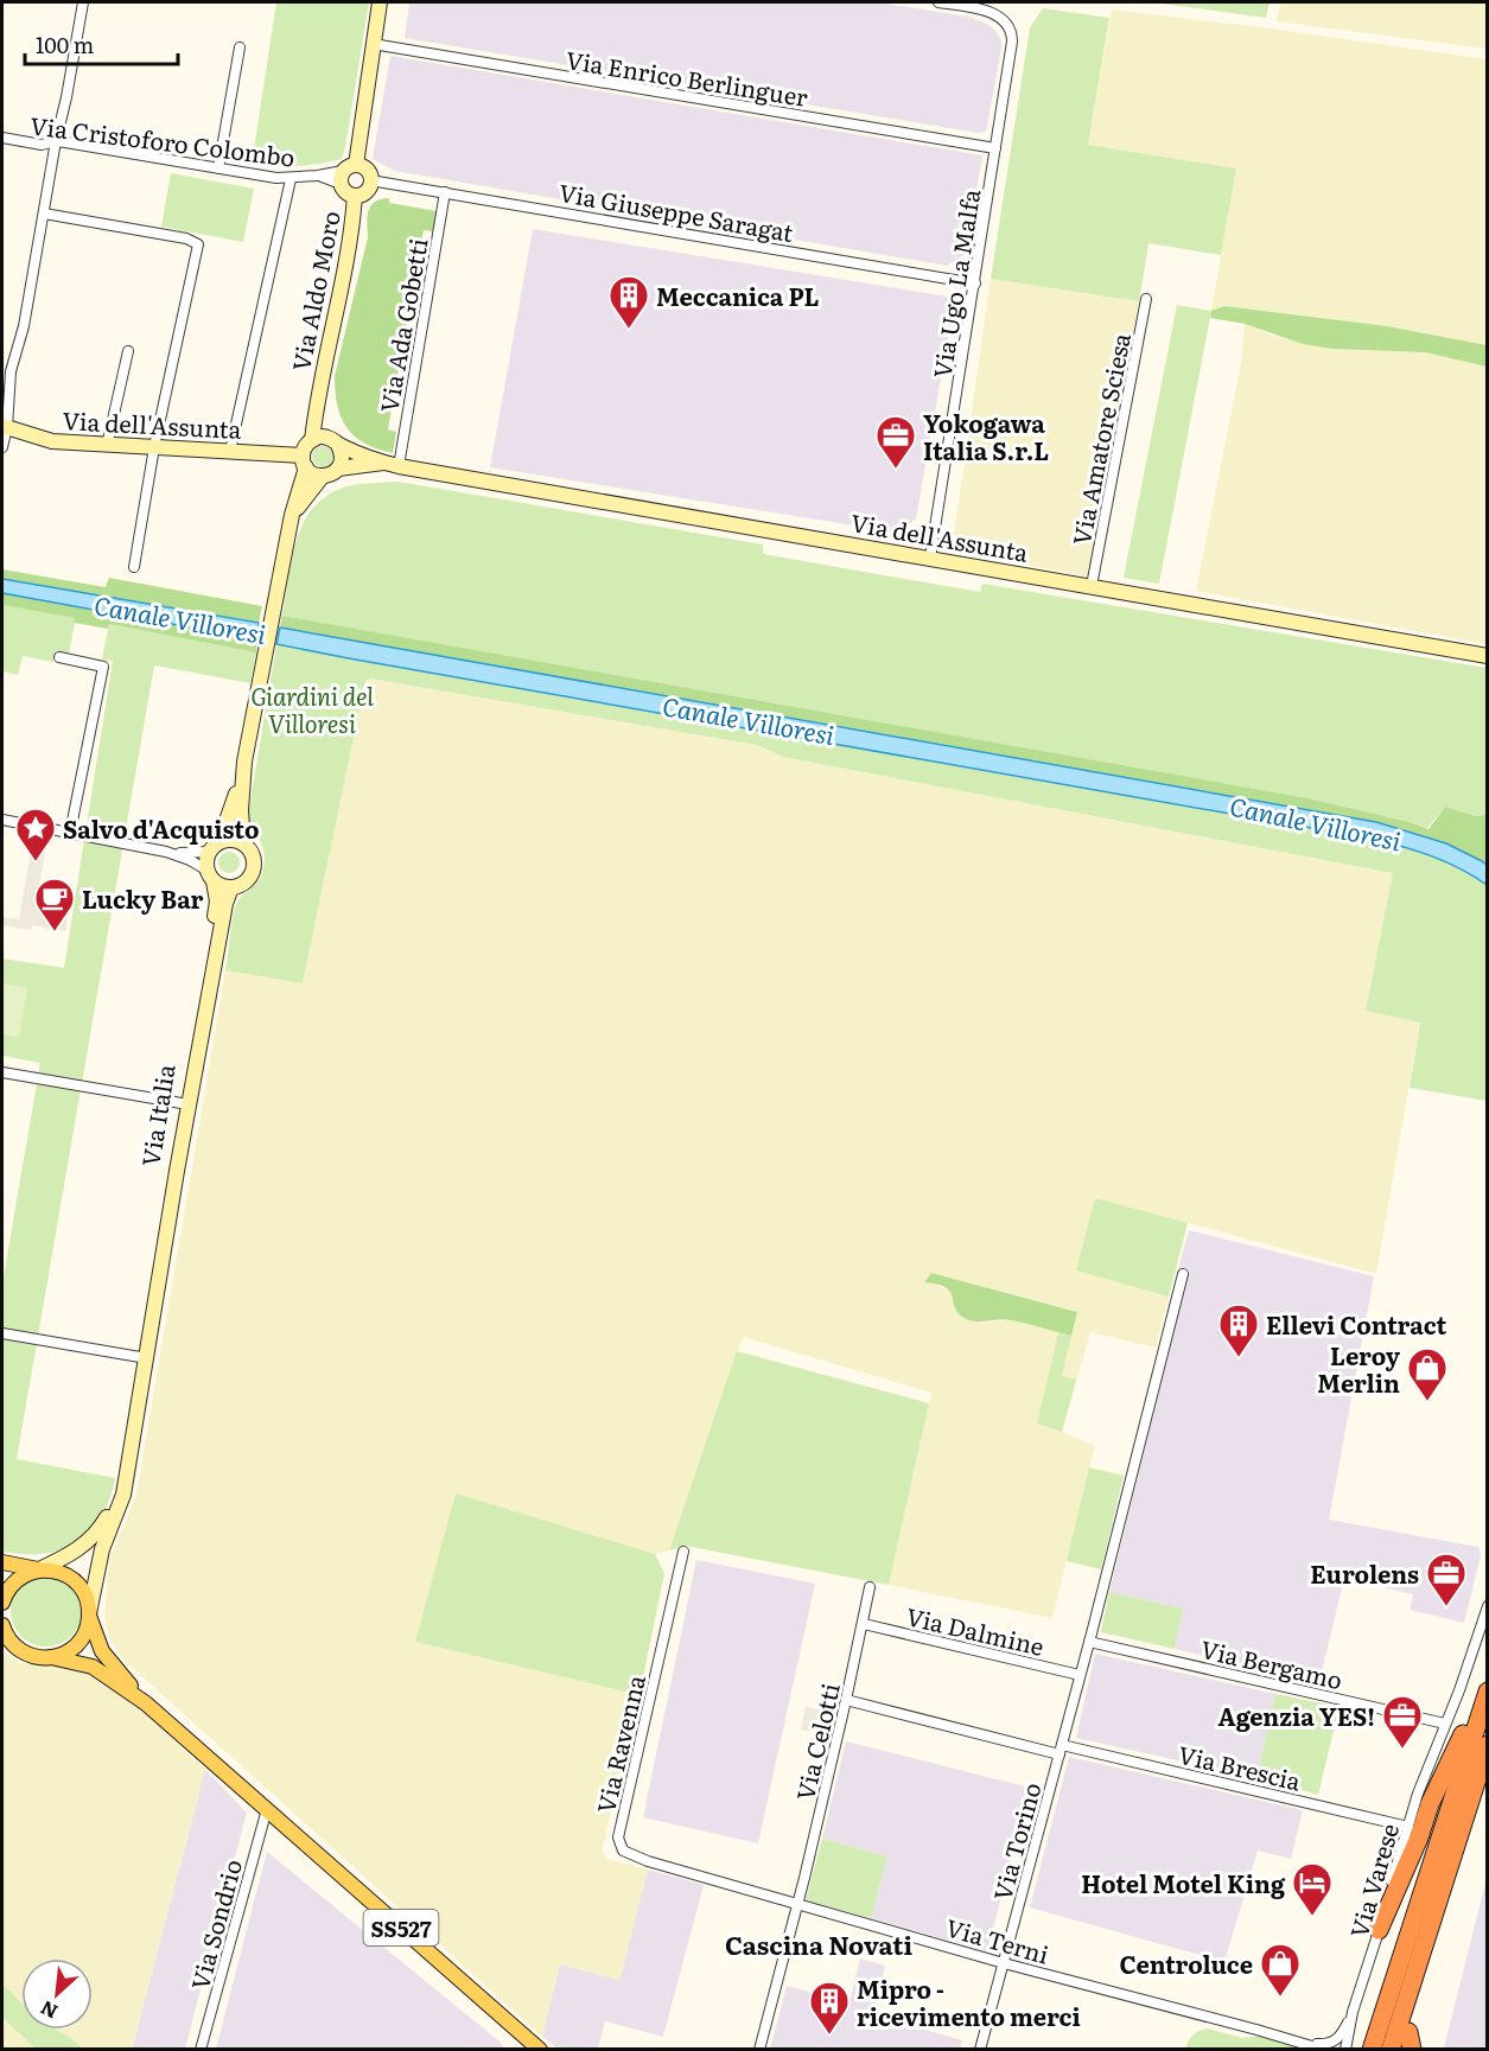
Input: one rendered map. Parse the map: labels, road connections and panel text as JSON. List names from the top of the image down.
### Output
{
  "streets": {
    "main road": ["SS527"],
    "street": [
      "Via Enrico Berlinguer",
      "Via Cristoforo Colombo",
      "Via Giuseppe Saragat",
      "Via Ugo La Malfa",
      "Via Aldo Moro",
      "Via Ada Gobetti",
      "Via dell'Assunta",
      "Via Amatore Sciesa",
      "Via Italia",
      "Via Dalmine",
      "Via Bergamo",
      "Via Celotti",
      "Via Ravenna",
      "Via Brescia",
      "Via Torino",
      "Via Varese",
      "Via Sondrio",
      "Via Terni"
    ]
  },
  "crossings": [
    ["Via Enrico Berlinguer", "Via Ugo La Malfa"],
    ["Via Giuseppe Saragat", "Via Ugo La Malfa"],
    ["Via Giuseppe Saragat", "Via Ada Gobetti"],
    ["Via Ugo La Malfa", "Via dell'Assunta"],
    ["Via Aldo Moro", "Via dell'Assunta"],
    ["Via Ada Gobetti", "Via dell'Assunta"],
    ["Via dell'Assunta", "Via Amatore Sciesa"],
    ["Via Dalmine", "Via Celotti"],
    ["Via Dalmine", "Via Torino"],
    ["Via Bergamo", "Via Torino"],
    ["Via Bergamo", "Via Varese"],
    ["Via Celotti", "Via Ravenna"],
    ["Via Celotti", "Via Brescia"],
    ["Via Celotti", "Via Terni"],
    ["Via Ravenna", "Via Terni"],
    ["Via Brescia", "Via Torino"],
    ["Via Brescia", "Via Varese"],
    ["Via Torino", "Via Terni"],
    ["Via Sondrio", "SS527"]
  ],
  "districts": ["Cascina Novati"],
  "water": ["Canale Villoresi"],
  "parks": ["Giardini del Villoresi"],
  "places": {
    "building": ["Meccanica PL", "Ellevi Contract", "Mipro - ricevimento merci"],
    "office": ["Yokogawa Italia S.r.L", "Eurolens", "Agenzia YES!"],
    "place": ["Salvo d'Acquisto"],
    "cafe": ["Lucky Bar"],
    "shop": ["Leroy Merlin", "Centroluce"],
    "hotel": ["Hotel Motel King"]
  },
  "scale_bar": "100 m",
  "north": "bottom left"
}
